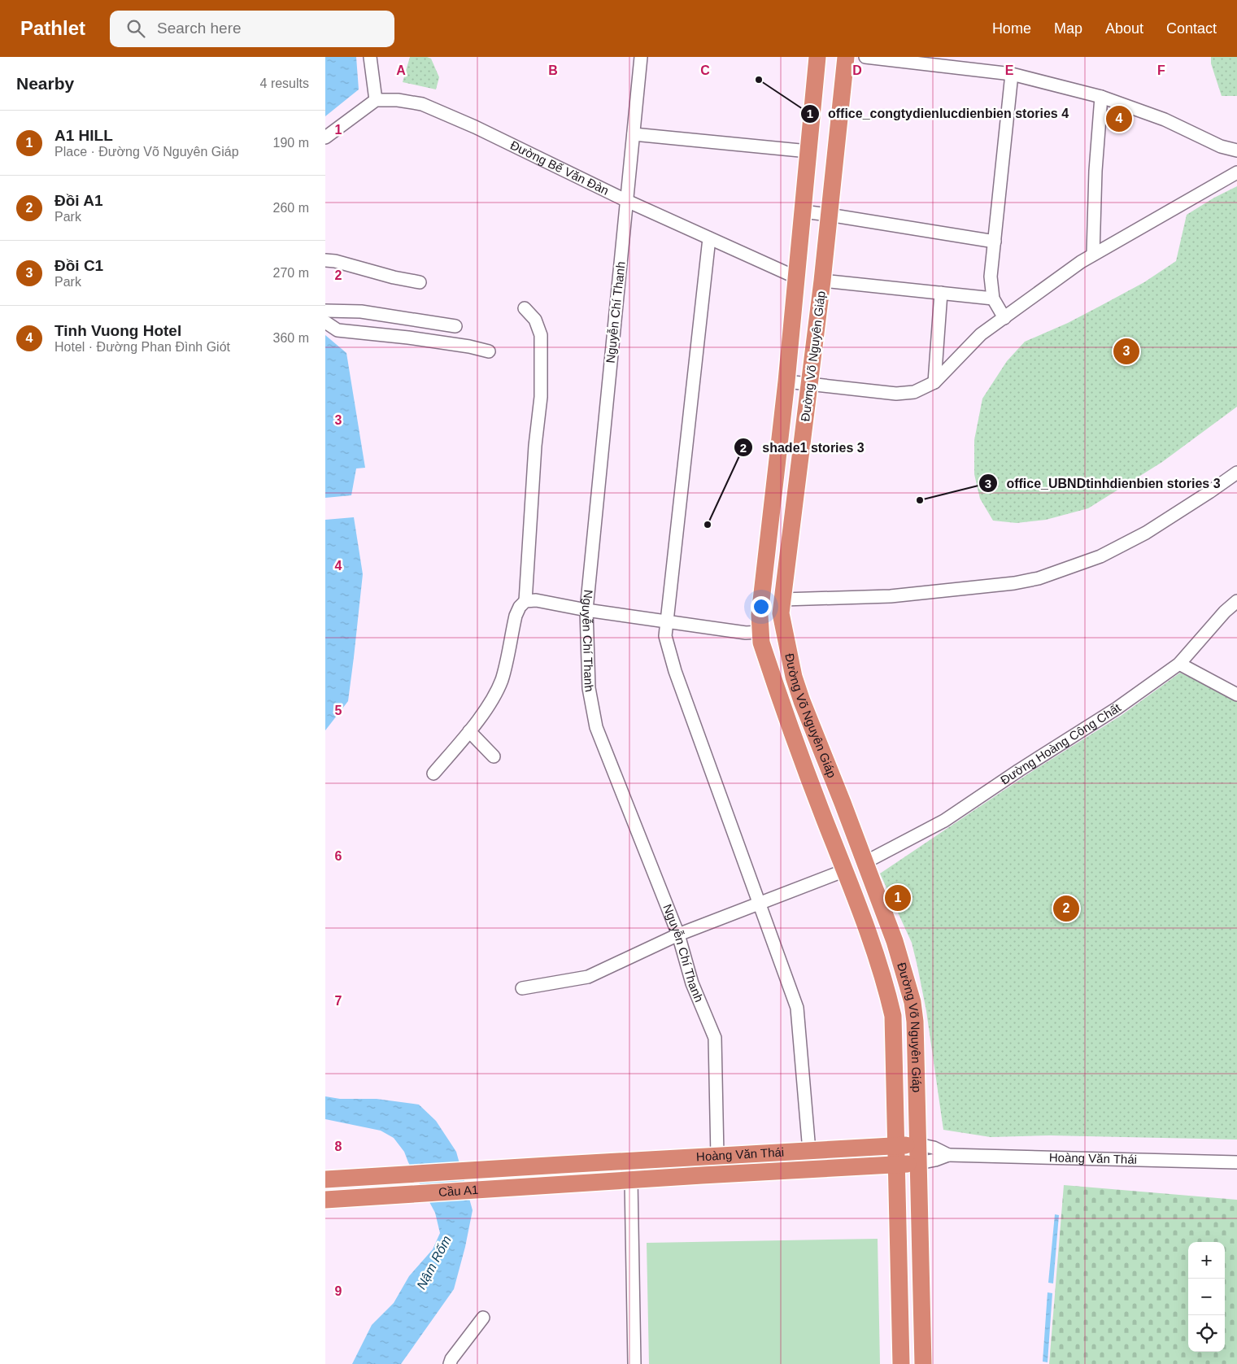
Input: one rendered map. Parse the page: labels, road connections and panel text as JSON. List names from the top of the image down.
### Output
{
  "streets": {
    "highway": ["Đường Võ Nguyên Giáp", "Hoàng Văn Thái", "Cầu A1"],
    "street": ["Đường Bế Văn Đàn", "Nguyễn Chí Thanh", "Đường Hoàng Công Chất"]
  },
  "crossings": [
    ["Đường Bế Văn Đàn", "Nguyễn Chí Thanh"],
    ["Đường Bế Văn Đàn", "Đường Võ Nguyên Giáp"],
    ["Nguyễn Chí Thanh", "Hoàng Văn Thái"],
    ["Đường Võ Nguyên Giáp", "Đường Hoàng Công Chất"],
    ["Đường Võ Nguyên Giáp", "Hoàng Văn Thái"],
    ["Hoàng Văn Thái", "Cầu A1"]
  ],
  "water": ["Nậm Rốm"],
  "places": ["office_congtydienlucdienbien stories 4", "office_UBNDtinhdienbien stories 3", "shade1 stories 3"],
  "page": {
    "header": "Pathlet",
    "search": "Search here",
    "nav": [
      "Home",
      "Map",
      "About",
      "Contact"
    ],
    "heading": ["Nearby", "4 results"],
    "pins": [
      "4",
      "3",
      "1",
      "2"
    ],
    "list": [
      {
        "mark": "1",
        "name": "A1 HILL",
        "note": "Place · Đường Võ Nguyên Giáp",
        "value": "190 m"
      },
      {
        "mark": "2",
        "name": "Đồi A1",
        "note": "Park",
        "value": "260 m"
      },
      {
        "mark": "3",
        "name": "Đồi C1",
        "note": "Park",
        "value": "270 m"
      },
      {
        "mark": "4",
        "name": "Tinh Vuong Hotel",
        "note": "Hotel · Đường Phan Đình Giót",
        "value": "360 m"
      }
    ],
    "map_buttons": ["+", "−"]
  },
  "grid": {
    "columns": [
      "A",
      "B",
      "C",
      "D",
      "E",
      "F"
    ],
    "rows": [
      "1",
      "2",
      "3",
      "4",
      "5",
      "6",
      "7",
      "8",
      "9"
    ]
  }
}
